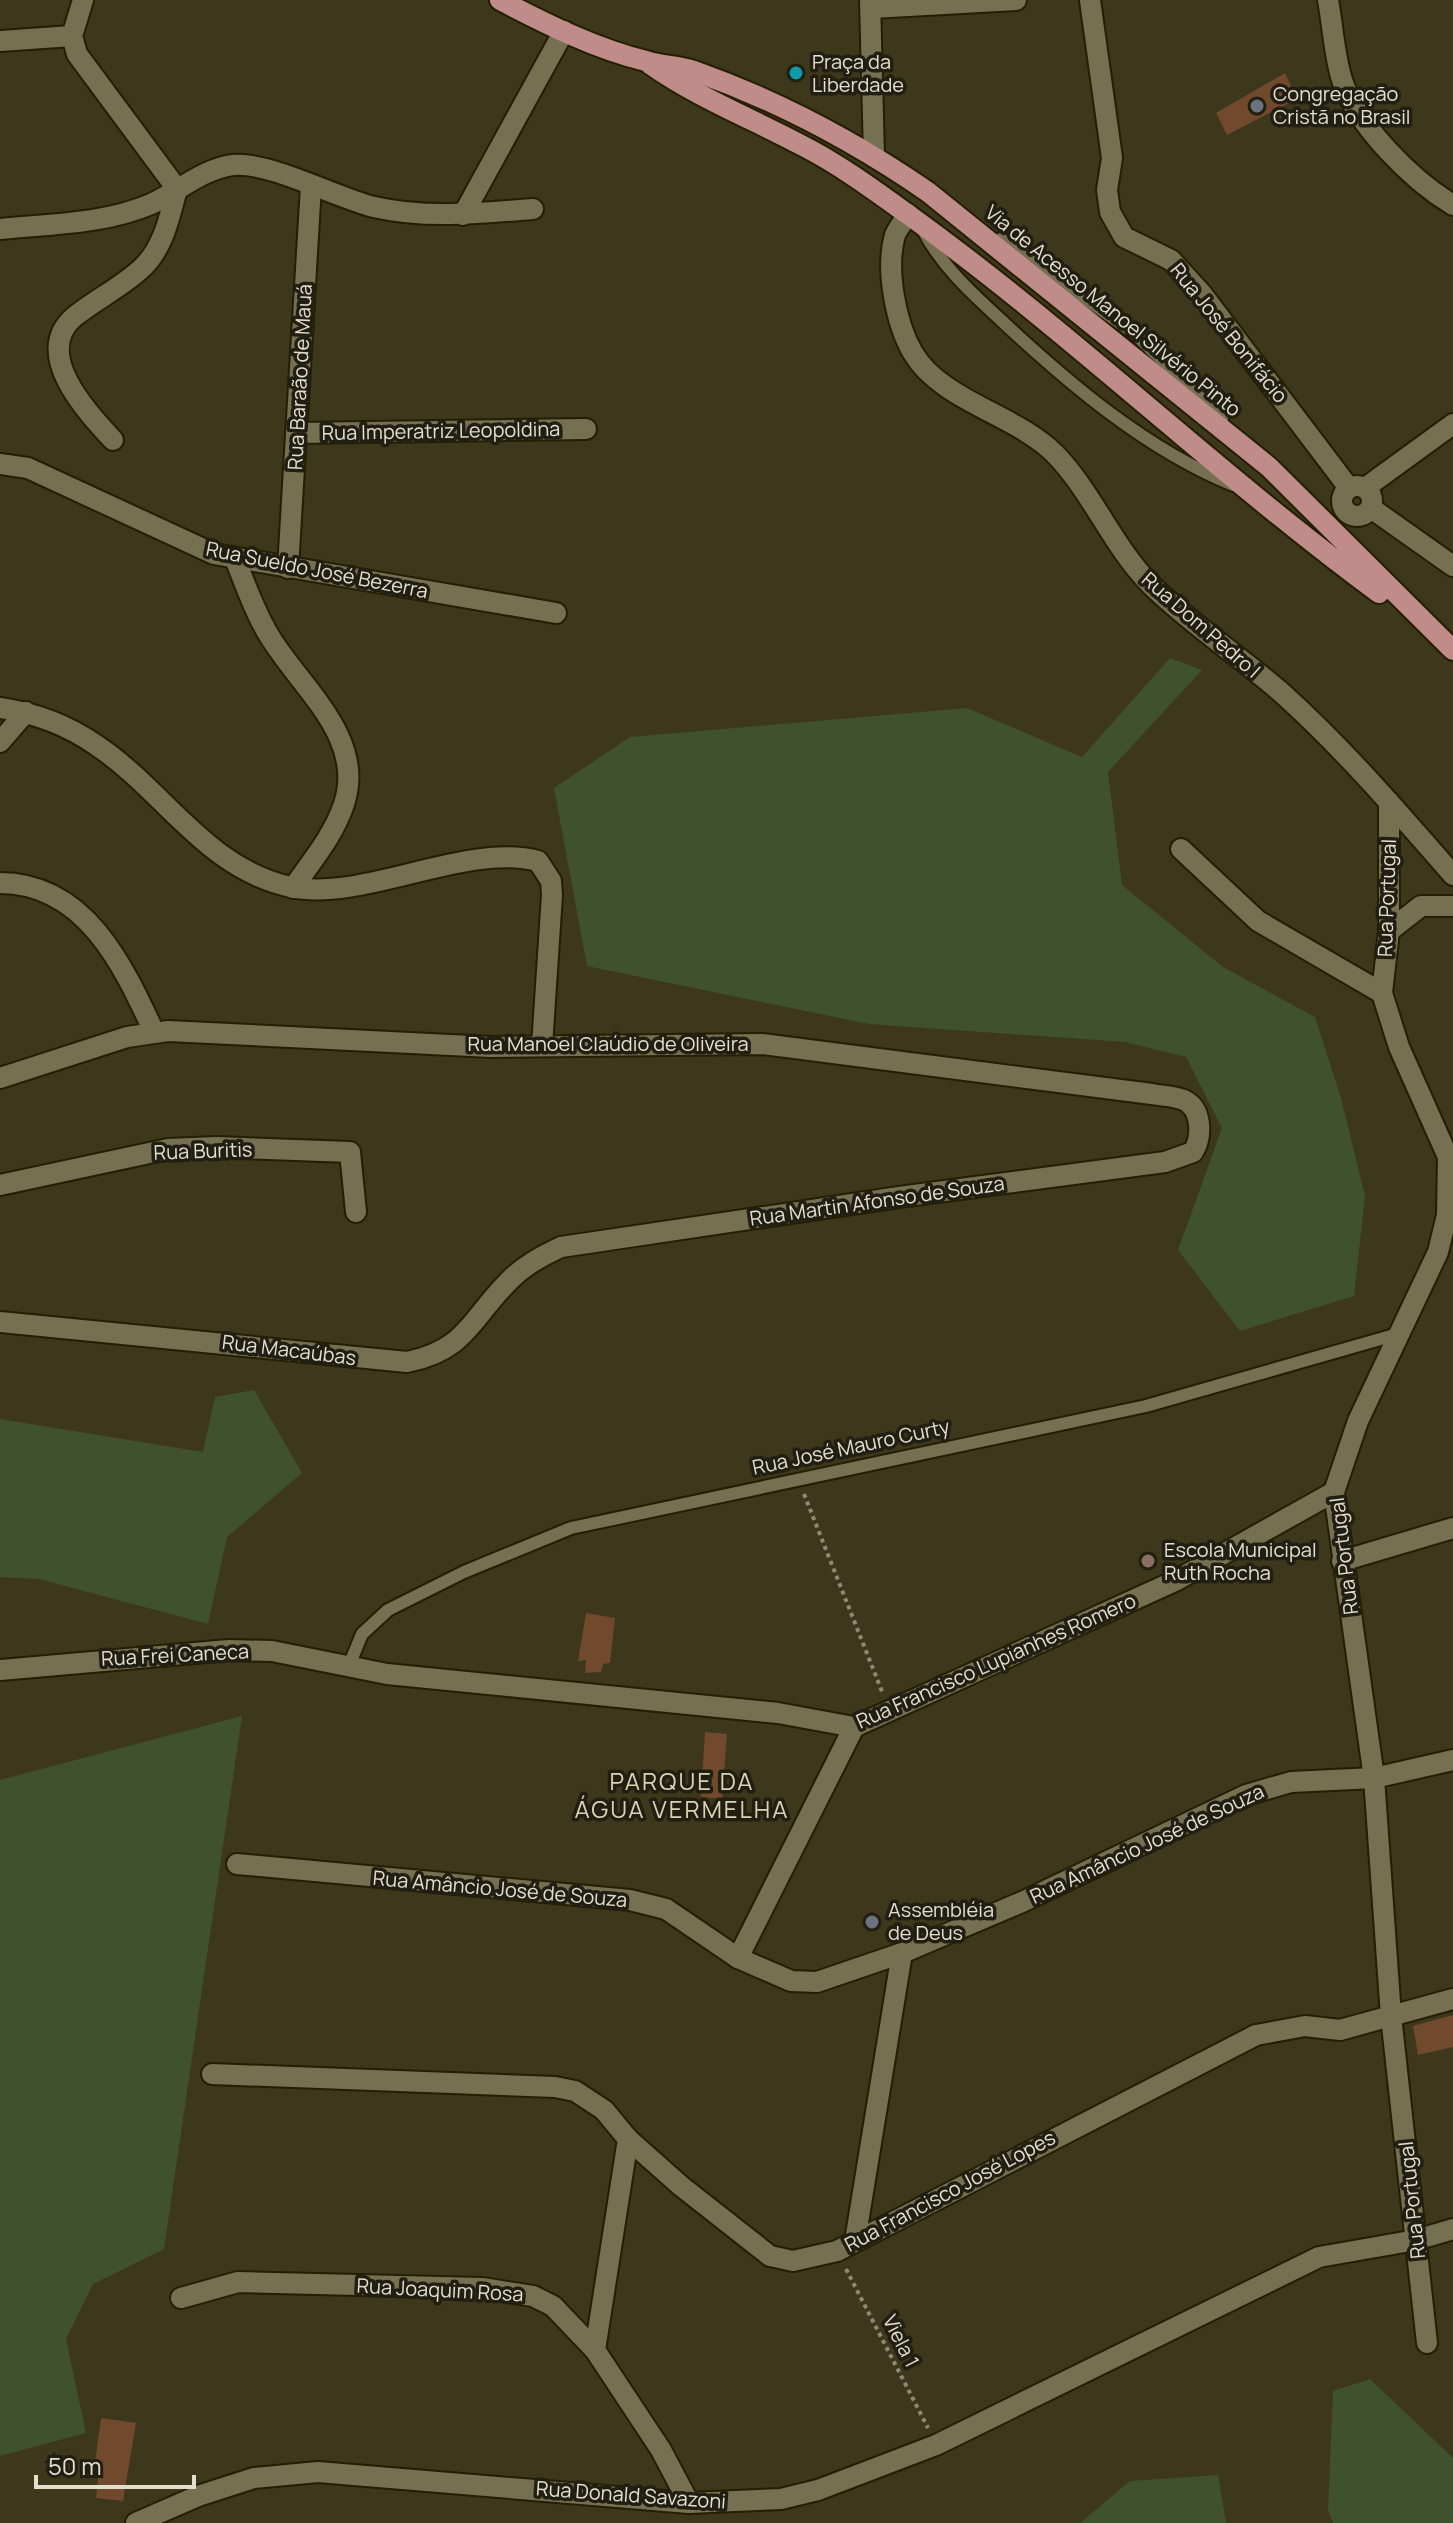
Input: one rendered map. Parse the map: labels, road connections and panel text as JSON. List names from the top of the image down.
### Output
{
  "streets": {
    "main road": ["Via de Acesso Manoel Silvério Pinto"],
    "street": [
      "Rua José Bonifácio",
      "Rua Baraão de Mauá",
      "Rua Imperatriz Leopoldina",
      "Rua Sueldo José Bezerra",
      "Rua Dom Pedro I",
      "Rua Portugal",
      "Rua Manoel Claúdio de Oliveira",
      "Rua Buritis",
      "Rua Martin Afonso de Souza",
      "Rua Macaúbas",
      "Rua Frei Caneca",
      "Rua Francisco Lupianhes Romero",
      "Rua Amâncio José de Souza",
      "Rua Francisco José Lopes",
      "Rua Joaquim Rosa",
      "Rua Donald Savazoni"
    ],
    "lane": ["Rua José Mauro Curty"],
    "path": ["Viela 1"]
  },
  "crossings": [
    ["Via de Acesso Manoel Silvério Pinto", "Rua Dom Pedro I"],
    ["Rua Baraão de Mauá", "Rua Imperatriz Leopoldina"],
    ["Rua Baraão de Mauá", "Rua Sueldo José Bezerra"],
    ["Rua Dom Pedro I", "Rua Portugal"],
    ["Rua Portugal", "Rua José Mauro Curty"],
    ["Rua Portugal", "Rua Francisco Lupianhes Romero"],
    ["Rua Portugal", "Rua Amâncio José de Souza"],
    ["Rua Portugal", "Rua Francisco José Lopes"],
    ["Rua Portugal", "Rua Donald Savazoni"],
    ["Rua Manoel Claúdio de Oliveira", "Rua Martin Afonso de Souza"],
    ["Rua Martin Afonso de Souza", "Rua Macaúbas"],
    ["Rua José Mauro Curty", "Rua Frei Caneca"],
    ["Rua José Mauro Curty", "Rua Francisco Lupianhes Romero"],
    ["Rua Frei Caneca", "Rua Francisco Lupianhes Romero"],
    ["Rua Francisco José Lopes", "Viela 1"],
    ["Rua Joaquim Rosa", "Rua Donald Savazoni"],
    ["Viela 1", "Rua Donald Savazoni"]
  ],
  "districts": ["PARQUE DA ÁGUA VERMELHA"],
  "places": [
    "Praça da Liberdade",
    "Congregação Cristã no Brasil",
    "Escola Municipal Ruth Rocha",
    "Assembléia de Deus"
  ],
  "scale_bar": "50 m"
}
